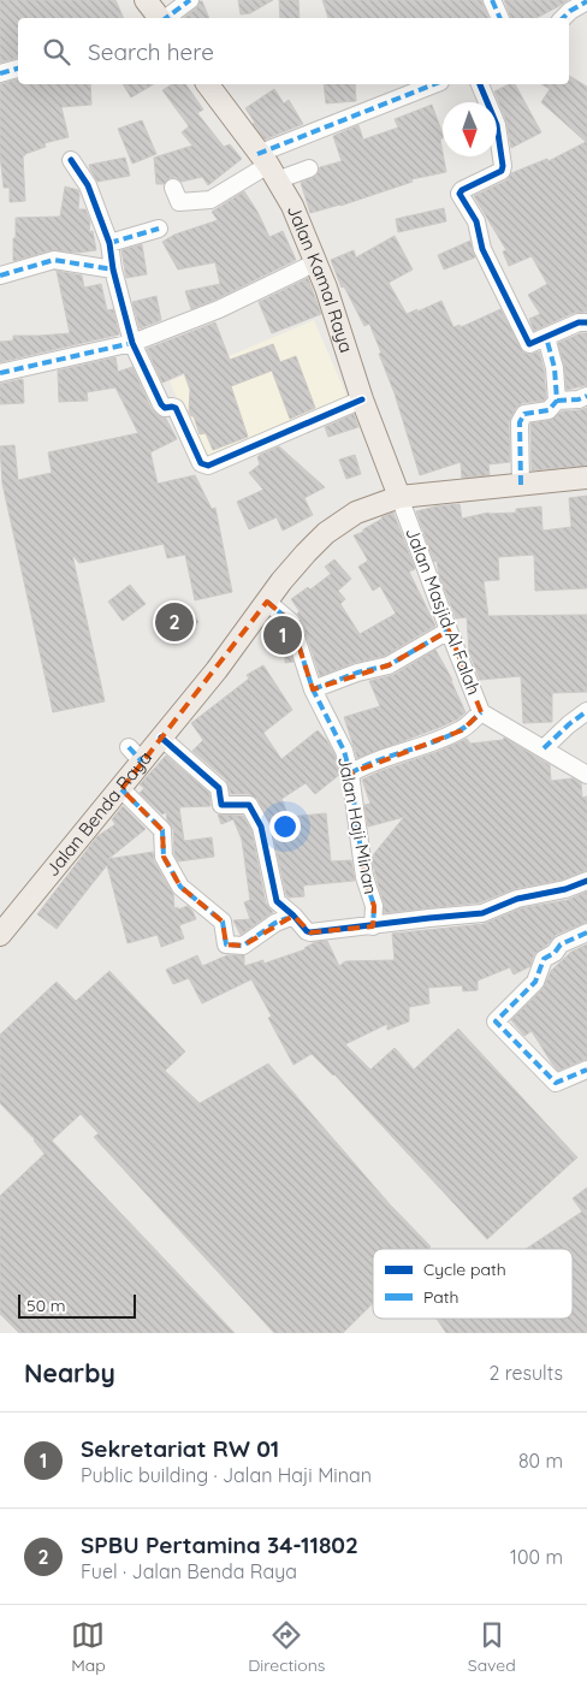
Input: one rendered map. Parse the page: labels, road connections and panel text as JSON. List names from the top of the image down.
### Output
{
  "streets": {
    "main road": ["Jalan Kamal Raya", "Jalan Benda Raya"],
    "street": ["Jalan Masjid Al Falah", "Jalan Haji Minan"]
  },
  "crossings": [
    ["Jalan Kamal Raya", "Jalan Masjid Al Falah"],
    ["Jalan Kamal Raya", "Jalan Benda Raya"],
    ["Jalan Masjid Al Falah", "Jalan Benda Raya"],
    ["Jalan Benda Raya", "Jalan Haji Minan"]
  ],
  "legend": ["Cycle path", "Path"],
  "scale_bar": "50 m",
  "north": "bottom",
  "page": {
    "search": "Search here",
    "pins": ["2", "1"],
    "scale": "50 m",
    "heading": ["Nearby", "2 results"],
    "list": [
      {
        "mark": "1",
        "name": "Sekretariat RW 01",
        "note": "Public building · Jalan Haji Minan",
        "value": "80 m"
      },
      {
        "mark": "2",
        "name": "SPBU Pertamina 34-11802",
        "note": "Fuel · Jalan Benda Raya",
        "value": "100 m"
      }
    ],
    "nav": ["Map", "Directions", "Saved"]
  }
}
